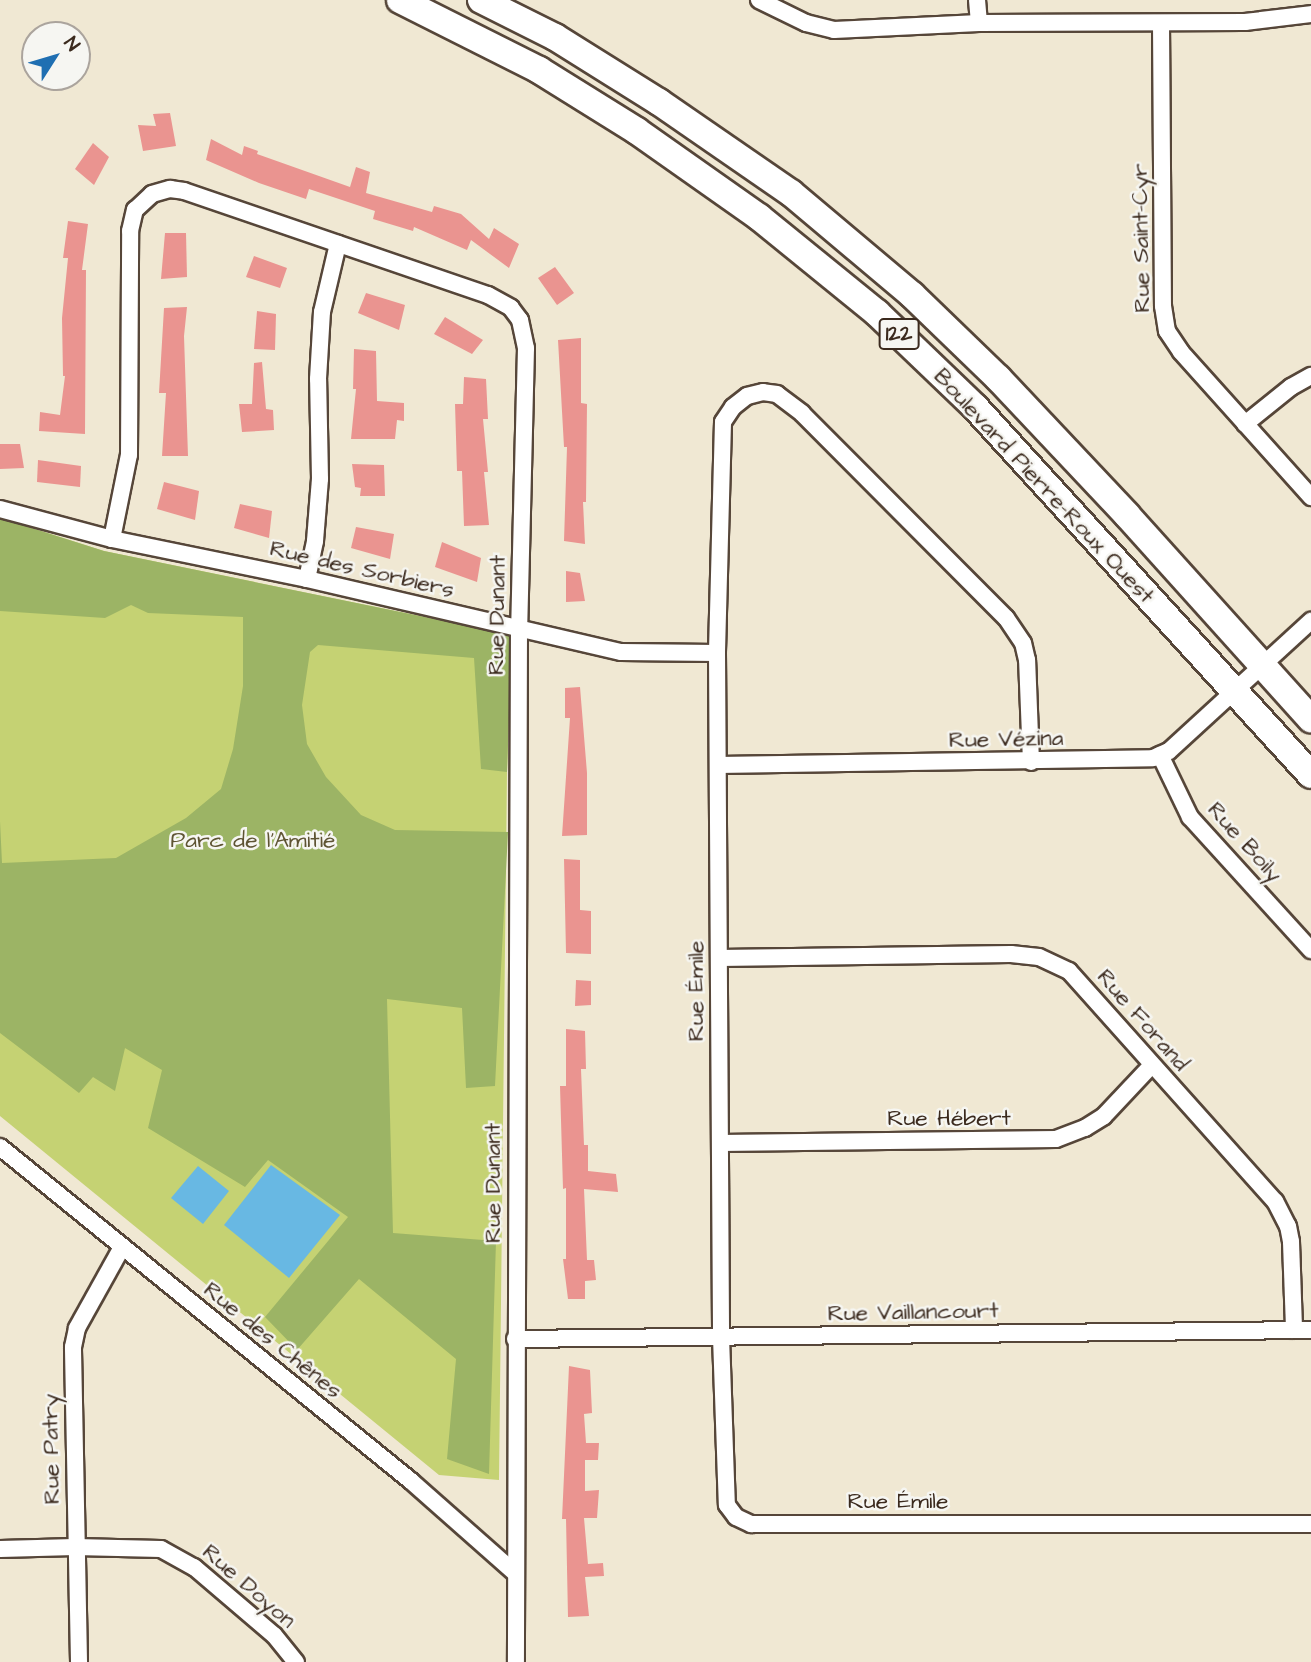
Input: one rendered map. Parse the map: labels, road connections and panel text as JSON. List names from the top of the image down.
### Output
{
  "streets": {
    "main road": ["122", "Boulevard Pierre-Roux Ouest"],
    "street": [
      "Rue Saint-Cyr",
      "Rue des Sorbiers",
      "Rue Dunant",
      "Rue Vézina",
      "Rue Boily",
      "Rue Émile",
      "Rue Forand",
      "Rue Hébert",
      "Rue Vaillancourt",
      "Rue des Chênes",
      "Rue Patry",
      "Rue Doyon"
    ]
  },
  "crossings": [
    ["Boulevard Pierre-Roux Ouest", "Rue Vézina"],
    ["Rue des Sorbiers", "Rue Dunant"],
    ["Rue des Sorbiers", "Rue Émile"],
    ["Rue Dunant", "Rue Vaillancourt"],
    ["Rue Dunant", "Rue des Chênes"],
    ["Rue Vézina", "Rue Boily"],
    ["Rue Vézina", "Rue Émile"],
    ["Rue Émile", "Rue Forand"],
    ["Rue Émile", "Rue Hébert"],
    ["Rue Émile", "Rue Vaillancourt"],
    ["Rue Forand", "Rue Hébert"],
    ["Rue Forand", "Rue Vaillancourt"],
    ["Rue des Chênes", "Rue Patry"],
    ["Rue Patry", "Rue Doyon"]
  ],
  "parks": ["Parc de l'Amitié"],
  "north": "top right"
}
